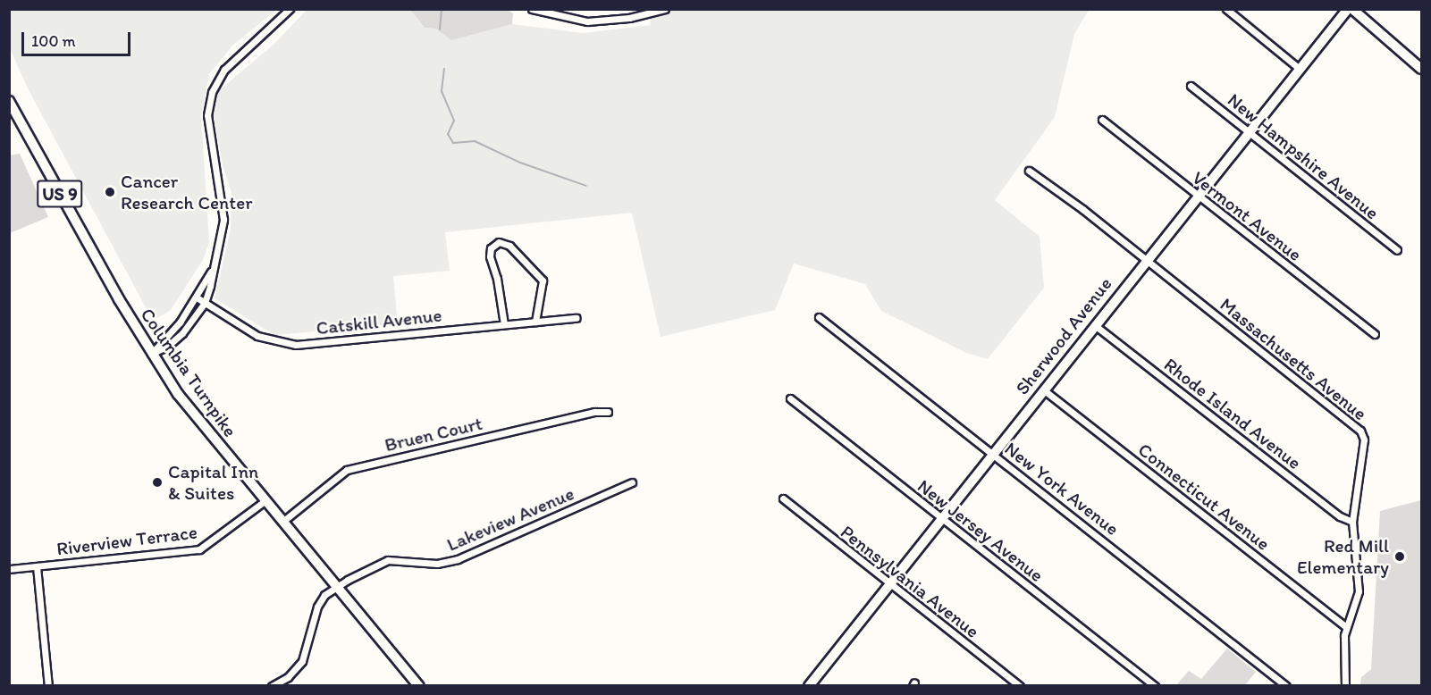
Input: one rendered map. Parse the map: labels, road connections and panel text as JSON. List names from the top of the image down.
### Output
{
  "streets": {
    "street": [
      "New Hampshire Avenue",
      "US 9",
      "Vermont Avenue",
      "Catskill Avenue",
      "Sherwood Avenue",
      "Massachusetts Avenue",
      "Columbia Turnpike",
      "Rhode Island Avenue",
      "Bruen Court",
      "New York Avenue",
      "Connecticut Avenue",
      "Lakeview Avenue",
      "New Jersey Avenue",
      "Riverview Terrace",
      "Pennsylvania Avenue"
    ]
  },
  "crossings": [
    ["New Hampshire Avenue", "Sherwood Avenue"],
    ["Vermont Avenue", "Sherwood Avenue"],
    ["Sherwood Avenue", "Massachusetts Avenue"],
    ["Sherwood Avenue", "Rhode Island Avenue"],
    ["Sherwood Avenue", "New York Avenue"],
    ["Sherwood Avenue", "Connecticut Avenue"],
    ["Sherwood Avenue", "New Jersey Avenue"],
    ["Sherwood Avenue", "Pennsylvania Avenue"],
    ["Massachusetts Avenue", "Rhode Island Avenue"],
    ["Massachusetts Avenue", "Connecticut Avenue"],
    ["Columbia Turnpike", "Bruen Court"],
    ["Columbia Turnpike", "Lakeview Avenue"],
    ["Columbia Turnpike", "Riverview Terrace"]
  ],
  "places": ["Cancer Research Center", "Capital Inn & Suites", "Red Mill Elementary"],
  "scale_bar": "100 m"
}
